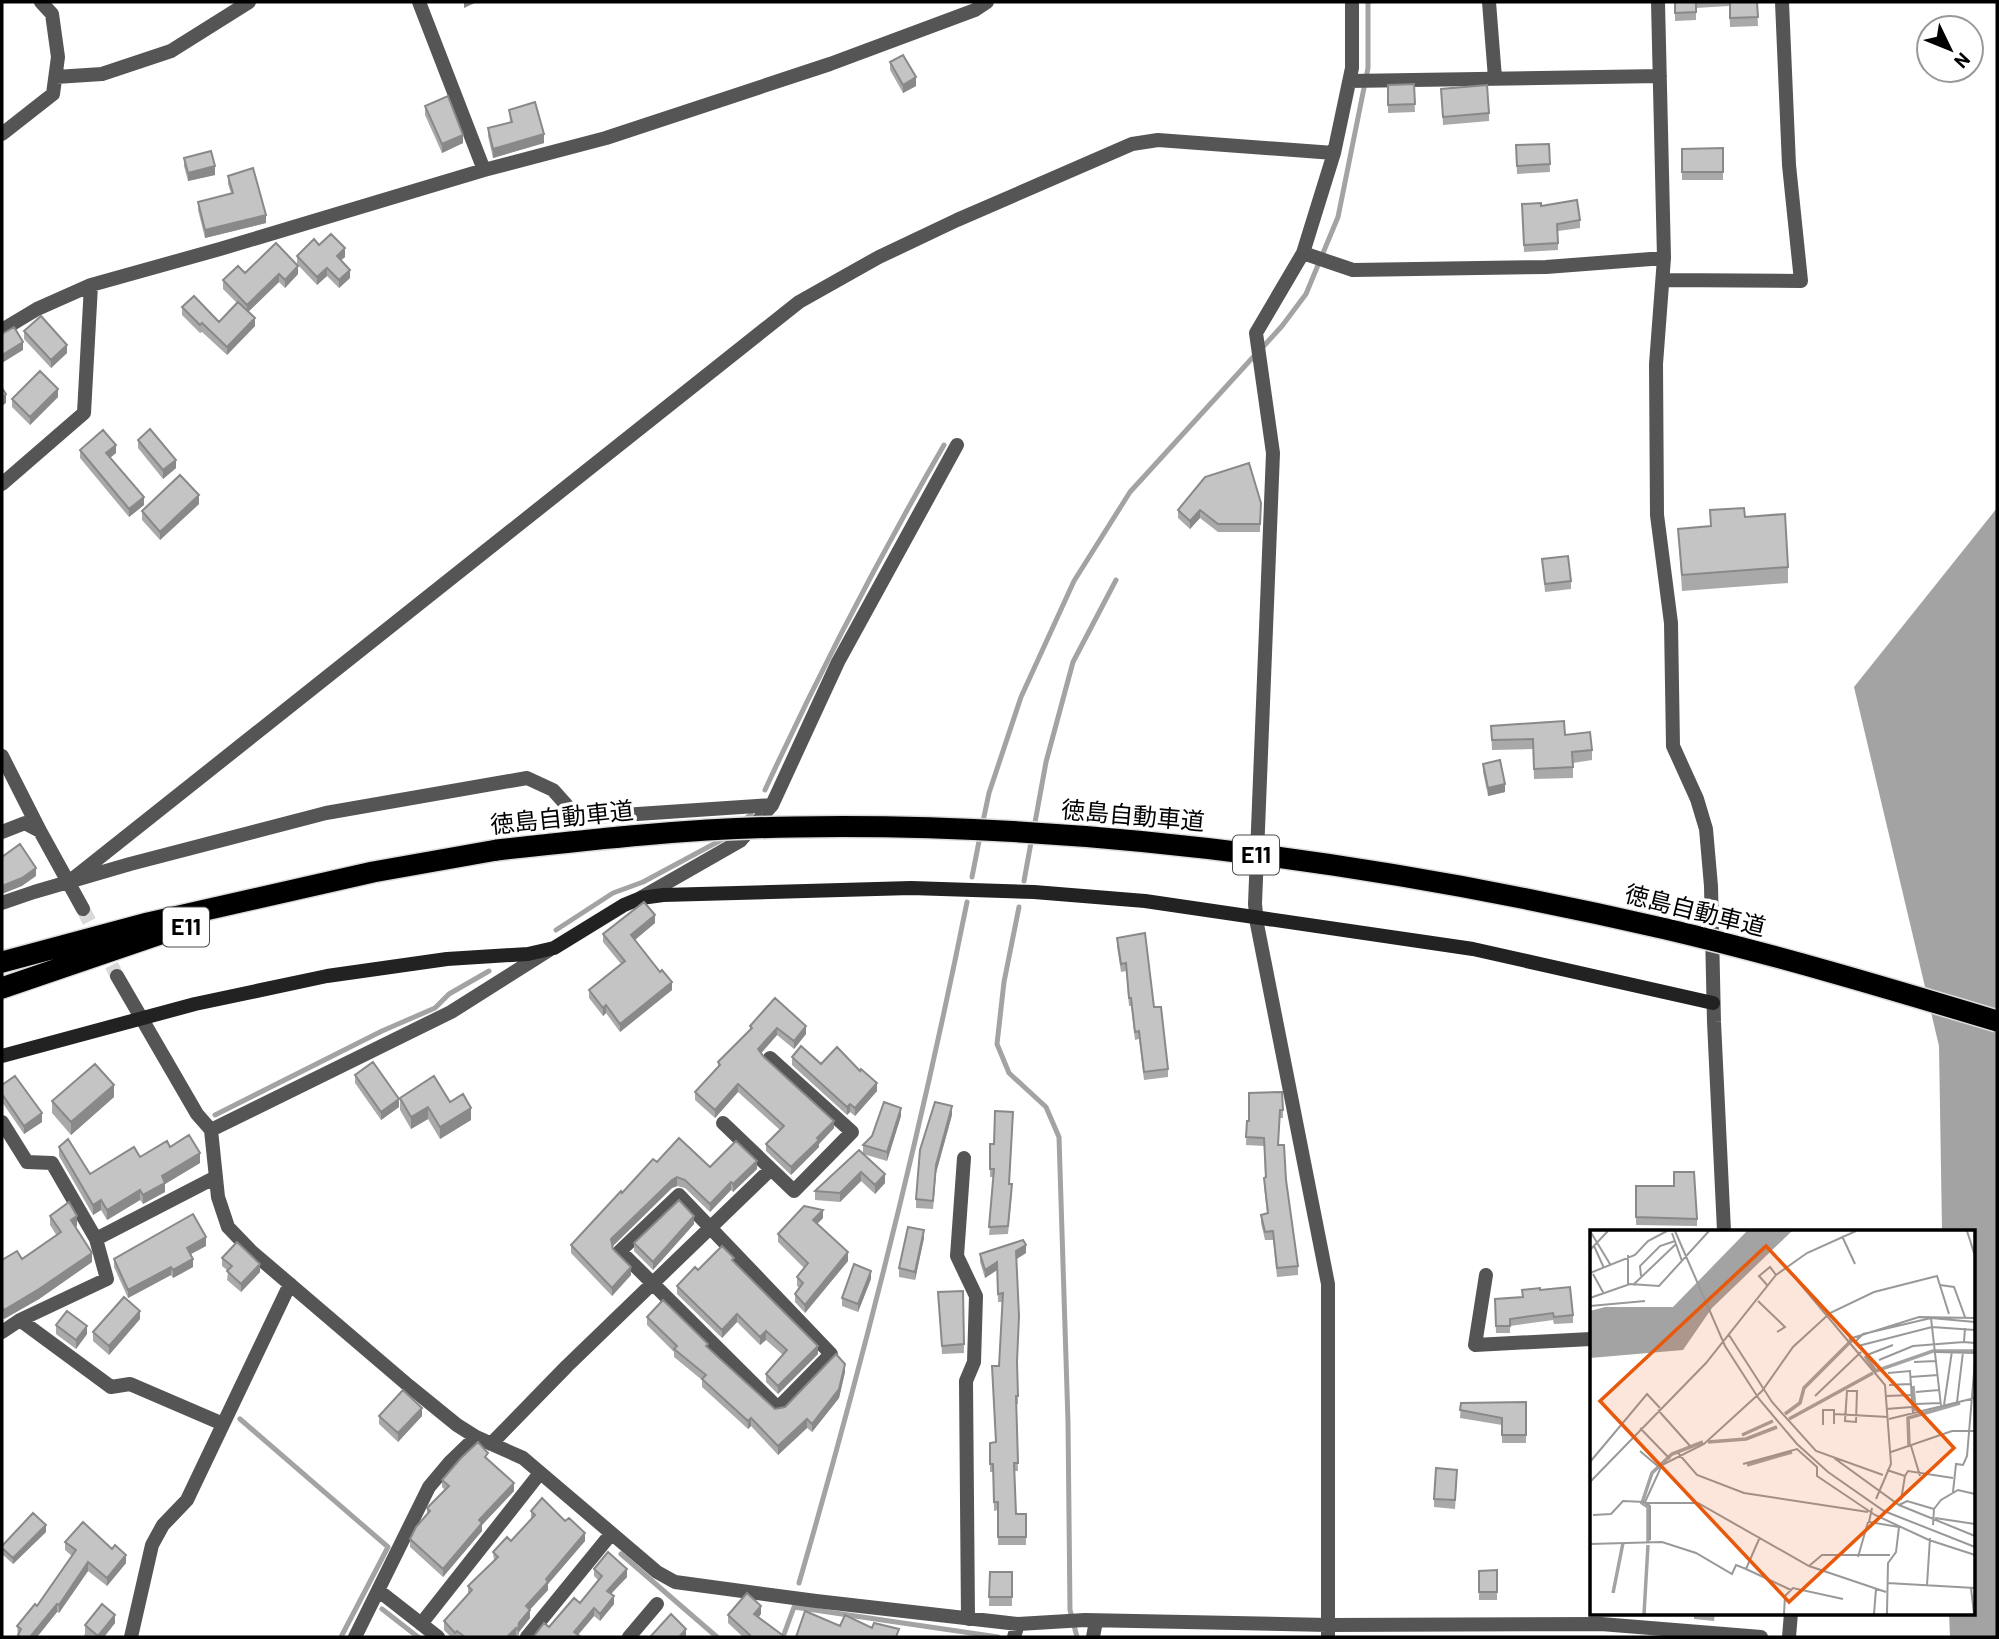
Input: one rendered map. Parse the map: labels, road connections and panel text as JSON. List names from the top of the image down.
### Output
{
  "streets": {
    "highway": ["徳島自動車道", "E11"]
  },
  "north": "bottom right"
}
